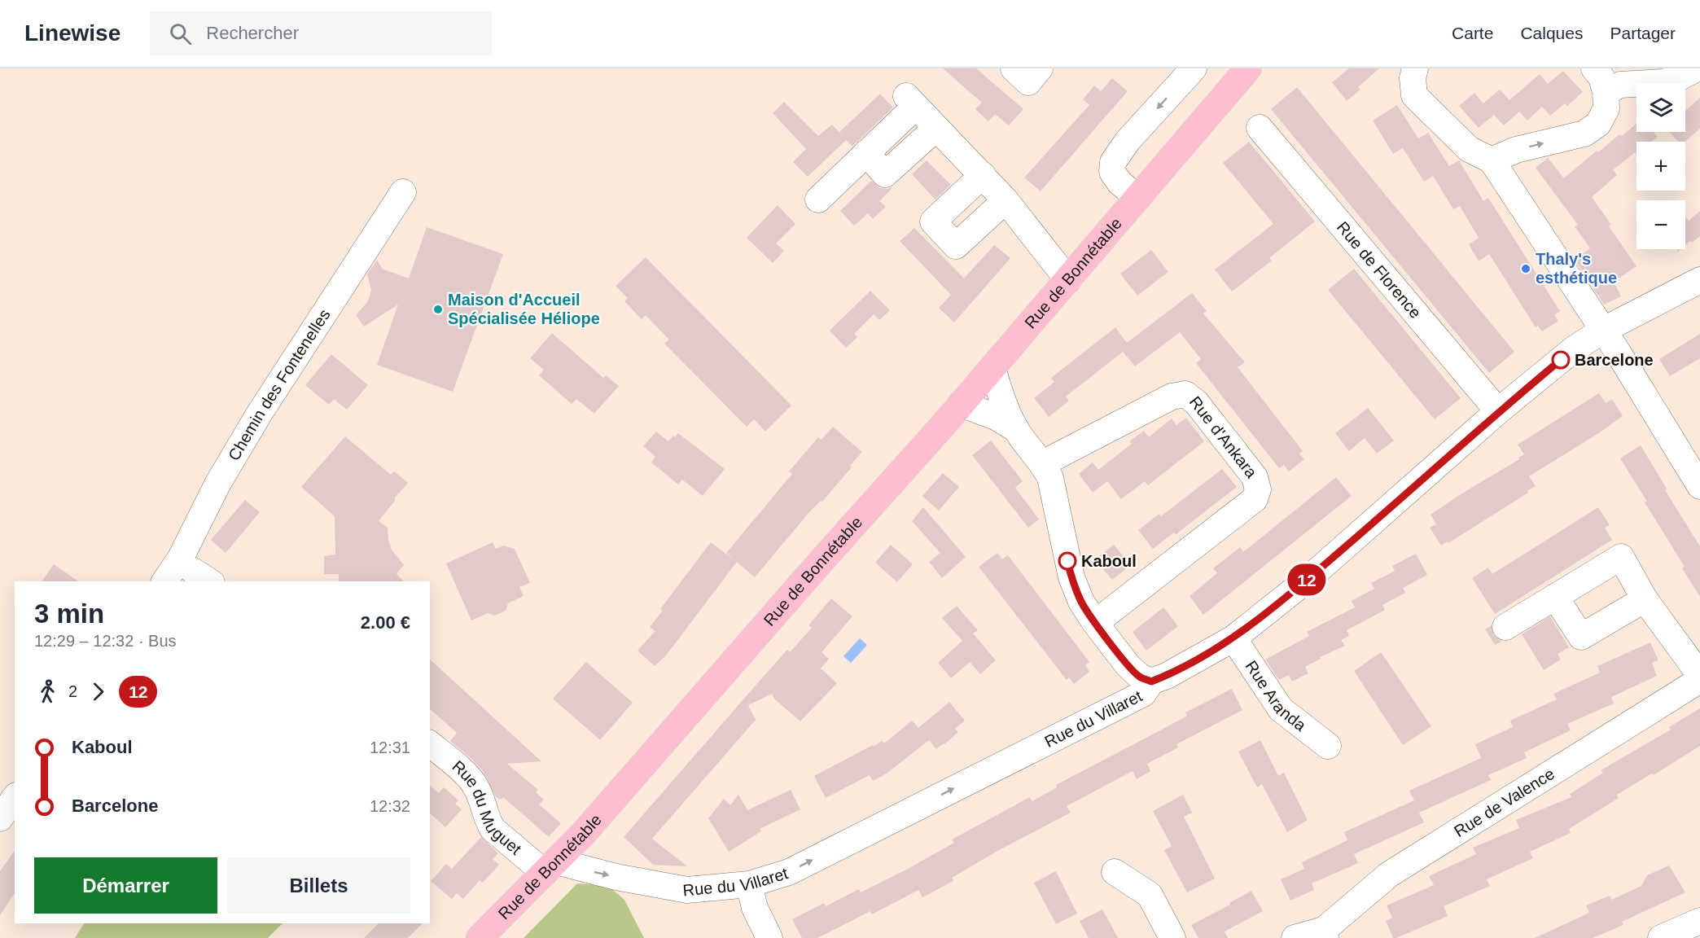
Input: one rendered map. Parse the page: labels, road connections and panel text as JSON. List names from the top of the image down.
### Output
{
  "streets": {
    "main road": ["Rue de Bonnétable"],
    "street": [
      "Rue de Florence",
      "Chemin des Fontenelles",
      "Rue d'Ankara",
      "Rue Aranda",
      "Rue du Villaret",
      "Rue de Valence",
      "Rue du Muguet"
    ]
  },
  "crossings": [
    ["Rue de Florence", "Rue du Villaret"],
    ["Rue de Bonnétable", "Rue du Villaret"],
    ["Rue de Bonnétable", "Rue du Muguet"],
    ["Rue Aranda", "Rue du Villaret"],
    ["Rue du Villaret", "Rue du Muguet"]
  ],
  "one_way": ["Rue du Villaret"],
  "places": [
    "Thaly's esthétique",
    "Maison d'Accueil Spécialisée Héliope",
    "Barcelone",
    "Kaboul"
  ],
  "lines": ["bus line 12"],
  "page": {
    "header": "Linewise",
    "search": "Rechercher",
    "nav": ["Carte", "Calques", "Partager"],
    "on_map": "12",
    "map_buttons": ["+", "−"],
    "heading": ["3 min", "12:29 – 12:32 · Bus", "2.00 €"],
    "legs": ["2", "12"],
    "list": [
      {
        "name": "Kaboul",
        "value": "12:31"
      },
      {
        "name": "Barcelone",
        "value": "12:32"
      }
    ],
    "buttons": ["Démarrer", "Billets"]
  }
}
